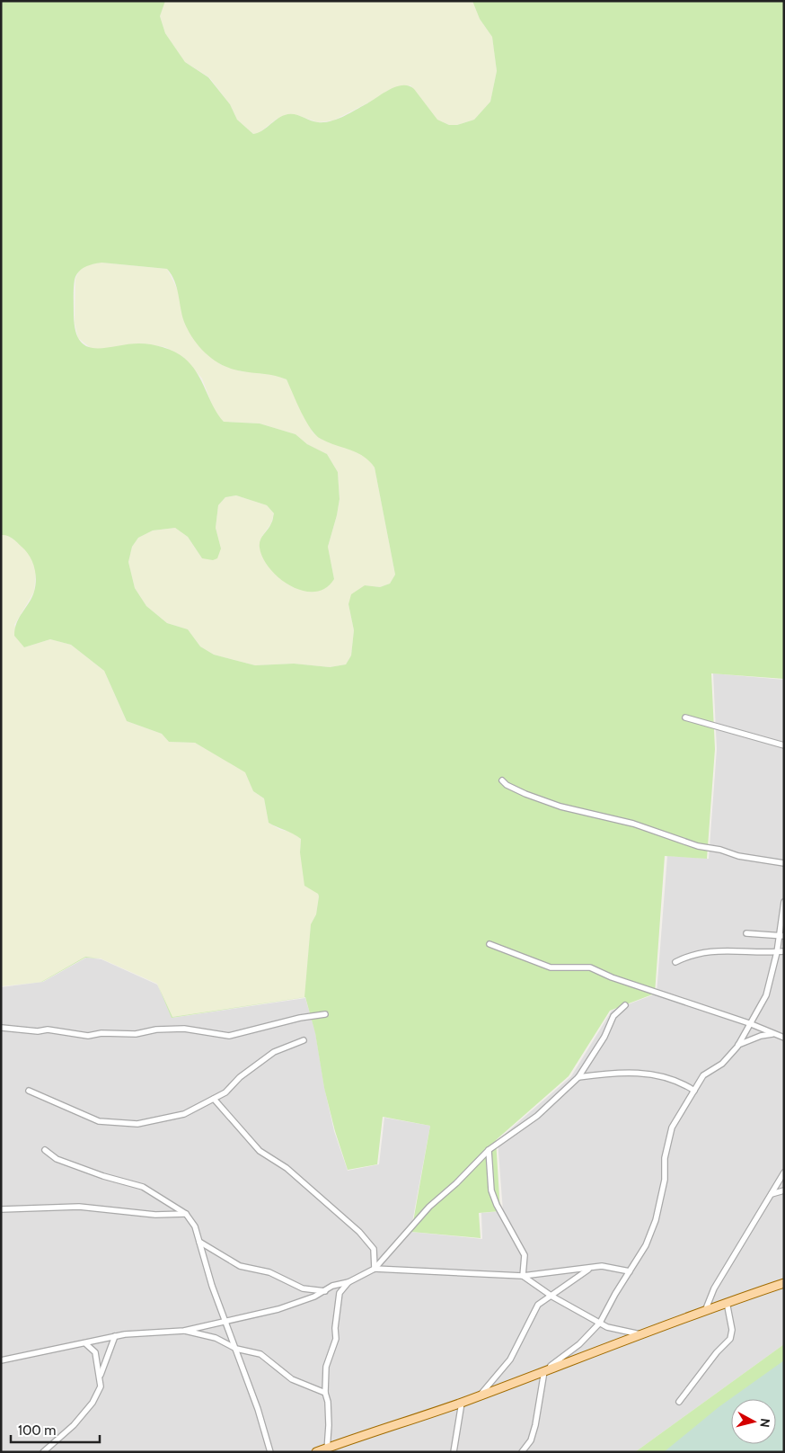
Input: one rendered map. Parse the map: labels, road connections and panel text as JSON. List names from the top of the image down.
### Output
{
  "scale_bar": "100 m",
  "north": "right"
}
